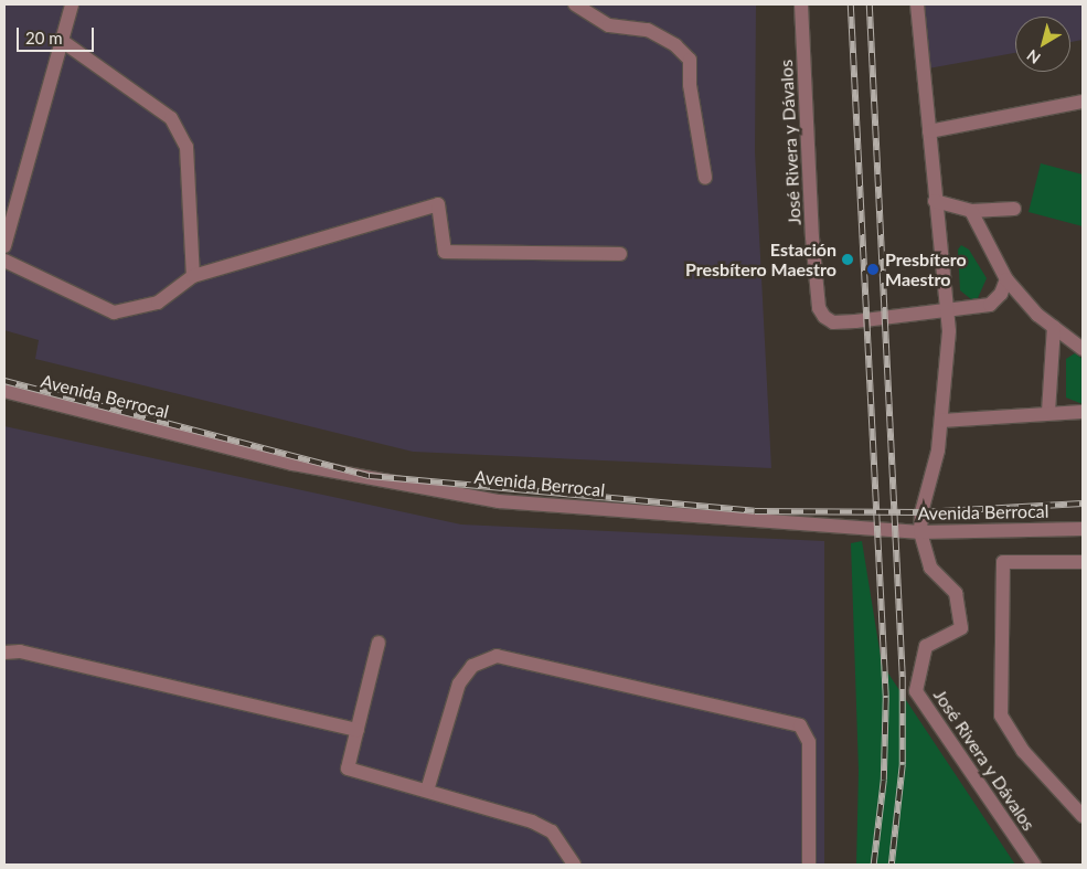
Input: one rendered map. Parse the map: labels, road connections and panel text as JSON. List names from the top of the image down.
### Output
{
  "streets": {
    "street": ["José Rivera y Dávalos", "Avenida Berrocal"]
  },
  "crossings": [
    ["José Rivera y Dávalos", "Avenida Berrocal"]
  ],
  "places": ["Estación Presbítero Maestro", "Presbítero Maestro"],
  "scale_bar": "20 m",
  "north": "bottom left"
}
